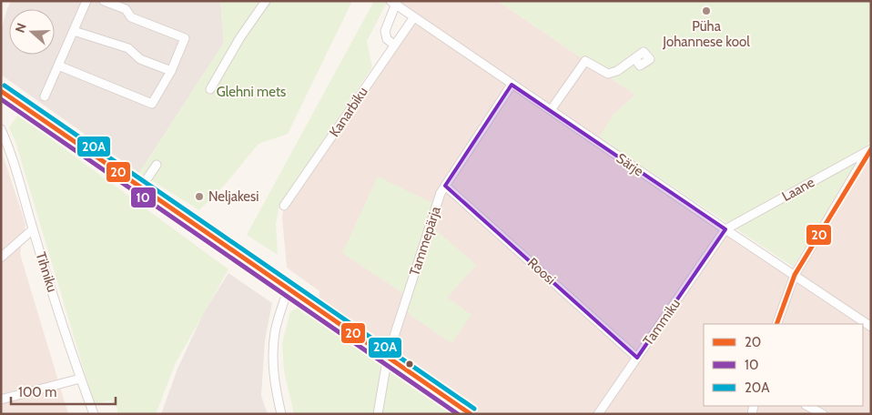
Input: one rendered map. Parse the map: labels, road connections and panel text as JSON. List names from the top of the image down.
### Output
{
  "streets": {
    "street": [
      "Kanarbiku",
      "Särje",
      "Laane",
      "Tammepärja",
      "Roosi",
      "Tihniku",
      "Tammiku"
    ]
  },
  "crossings": [
    ["Kanarbiku", "Särje"],
    ["Särje", "Laane"],
    ["Särje", "Tammepärja"],
    ["Särje", "Tammiku"],
    ["Laane", "Tammiku"],
    ["Tammepärja", "Roosi"],
    ["Roosi", "Tammiku"]
  ],
  "parks": ["Glehni mets"],
  "places": ["Püha Johannese kool", "Neljakesi"],
  "lines": ["transit line 20A", "transit line 20", "transit line 10"],
  "legend": ["20", "10", "20A"],
  "scale_bar": "100 m",
  "north": "left"
}
